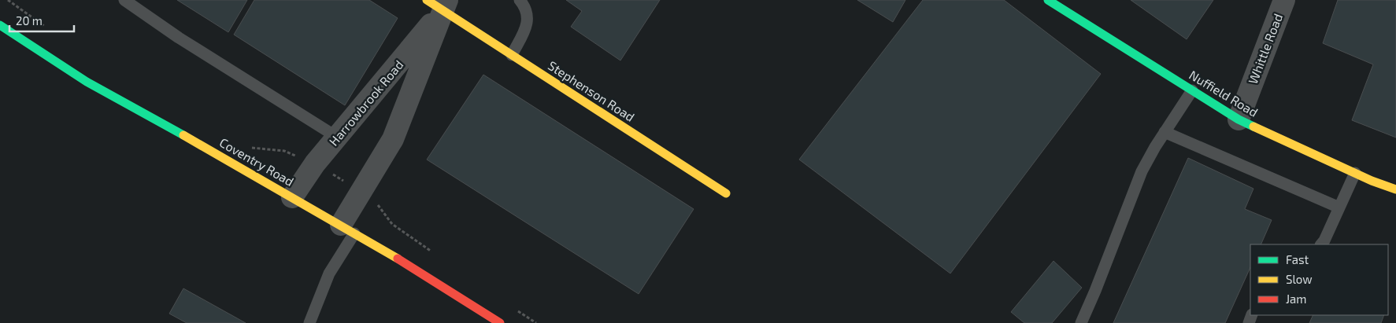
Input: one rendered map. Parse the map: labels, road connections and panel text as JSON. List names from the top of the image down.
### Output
{
  "streets": {
    "street": [
      "Whittle Road",
      "Stephenson Road",
      "Nuffield Road",
      "Harrowbrook Road",
      "Coventry Road"
    ]
  },
  "crossings": [
    ["Whittle Road", "Nuffield Road"],
    ["Stephenson Road", "Harrowbrook Road"],
    ["Harrowbrook Road", "Coventry Road"]
  ],
  "legend": ["Fast", "Slow", "Jam"],
  "scale_bar": "20 m"
}
